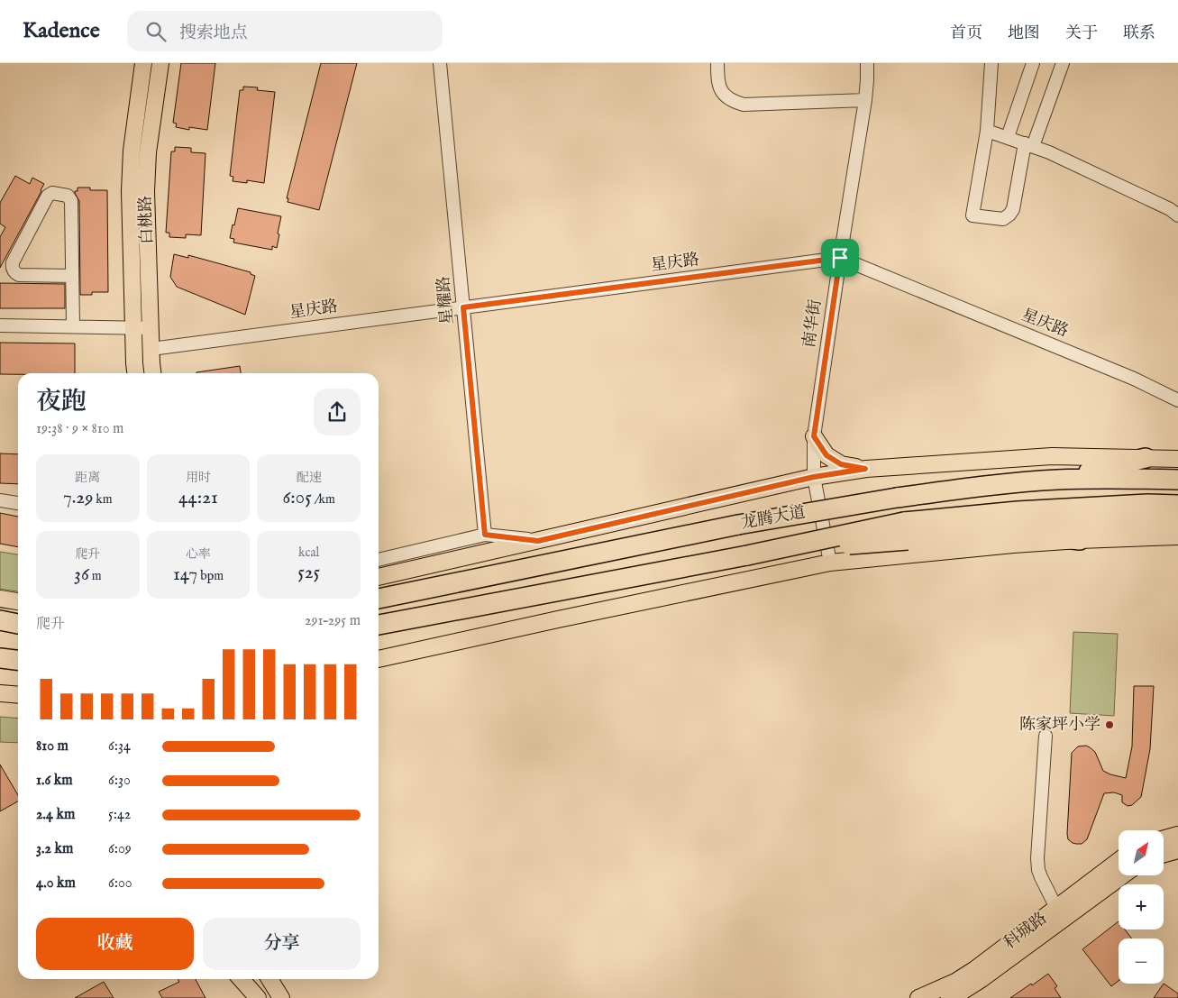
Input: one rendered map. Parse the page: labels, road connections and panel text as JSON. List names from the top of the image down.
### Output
{
  "streets": {
    "highway": ["龙腾大道"],
    "main road": ["白桃路", "科城路"],
    "street": ["星庆路", "星耀路", "南华街"]
  },
  "crossings": [
    ["白桃路", "星庆路"],
    ["星庆路", "星耀路"],
    ["星庆路", "南华街"]
  ],
  "places": ["陈家坪小学"],
  "north": "top right",
  "page": {
    "header": "Kadence",
    "search": "搜索地点",
    "nav": [
      "首页",
      "地图",
      "关于",
      "联系"
    ],
    "heading": ["夜跑", "19:38 · 9 × 810 m"],
    "stats": [
      ["距离", "7.29 km"],
      ["用时", "44:21"],
      ["配速", "6:05 /km"],
      ["爬升", "36 m"],
      ["心率", "147 bpm"],
      ["kcal", "525"]
    ],
    "chart": ["爬升", "291–295 m"],
    "list": [
      {
        "name": "810 m",
        "note": "6:34"
      },
      {
        "name": "1.6 km",
        "note": "6:30"
      },
      {
        "name": "2.4 km",
        "note": "5:42"
      },
      {
        "name": "3.2 km",
        "note": "6:09"
      },
      {
        "name": "4.0 km",
        "note": "6:00"
      }
    ],
    "map_buttons": ["+", "−"],
    "buttons": ["收藏", "分享"]
  }
}
